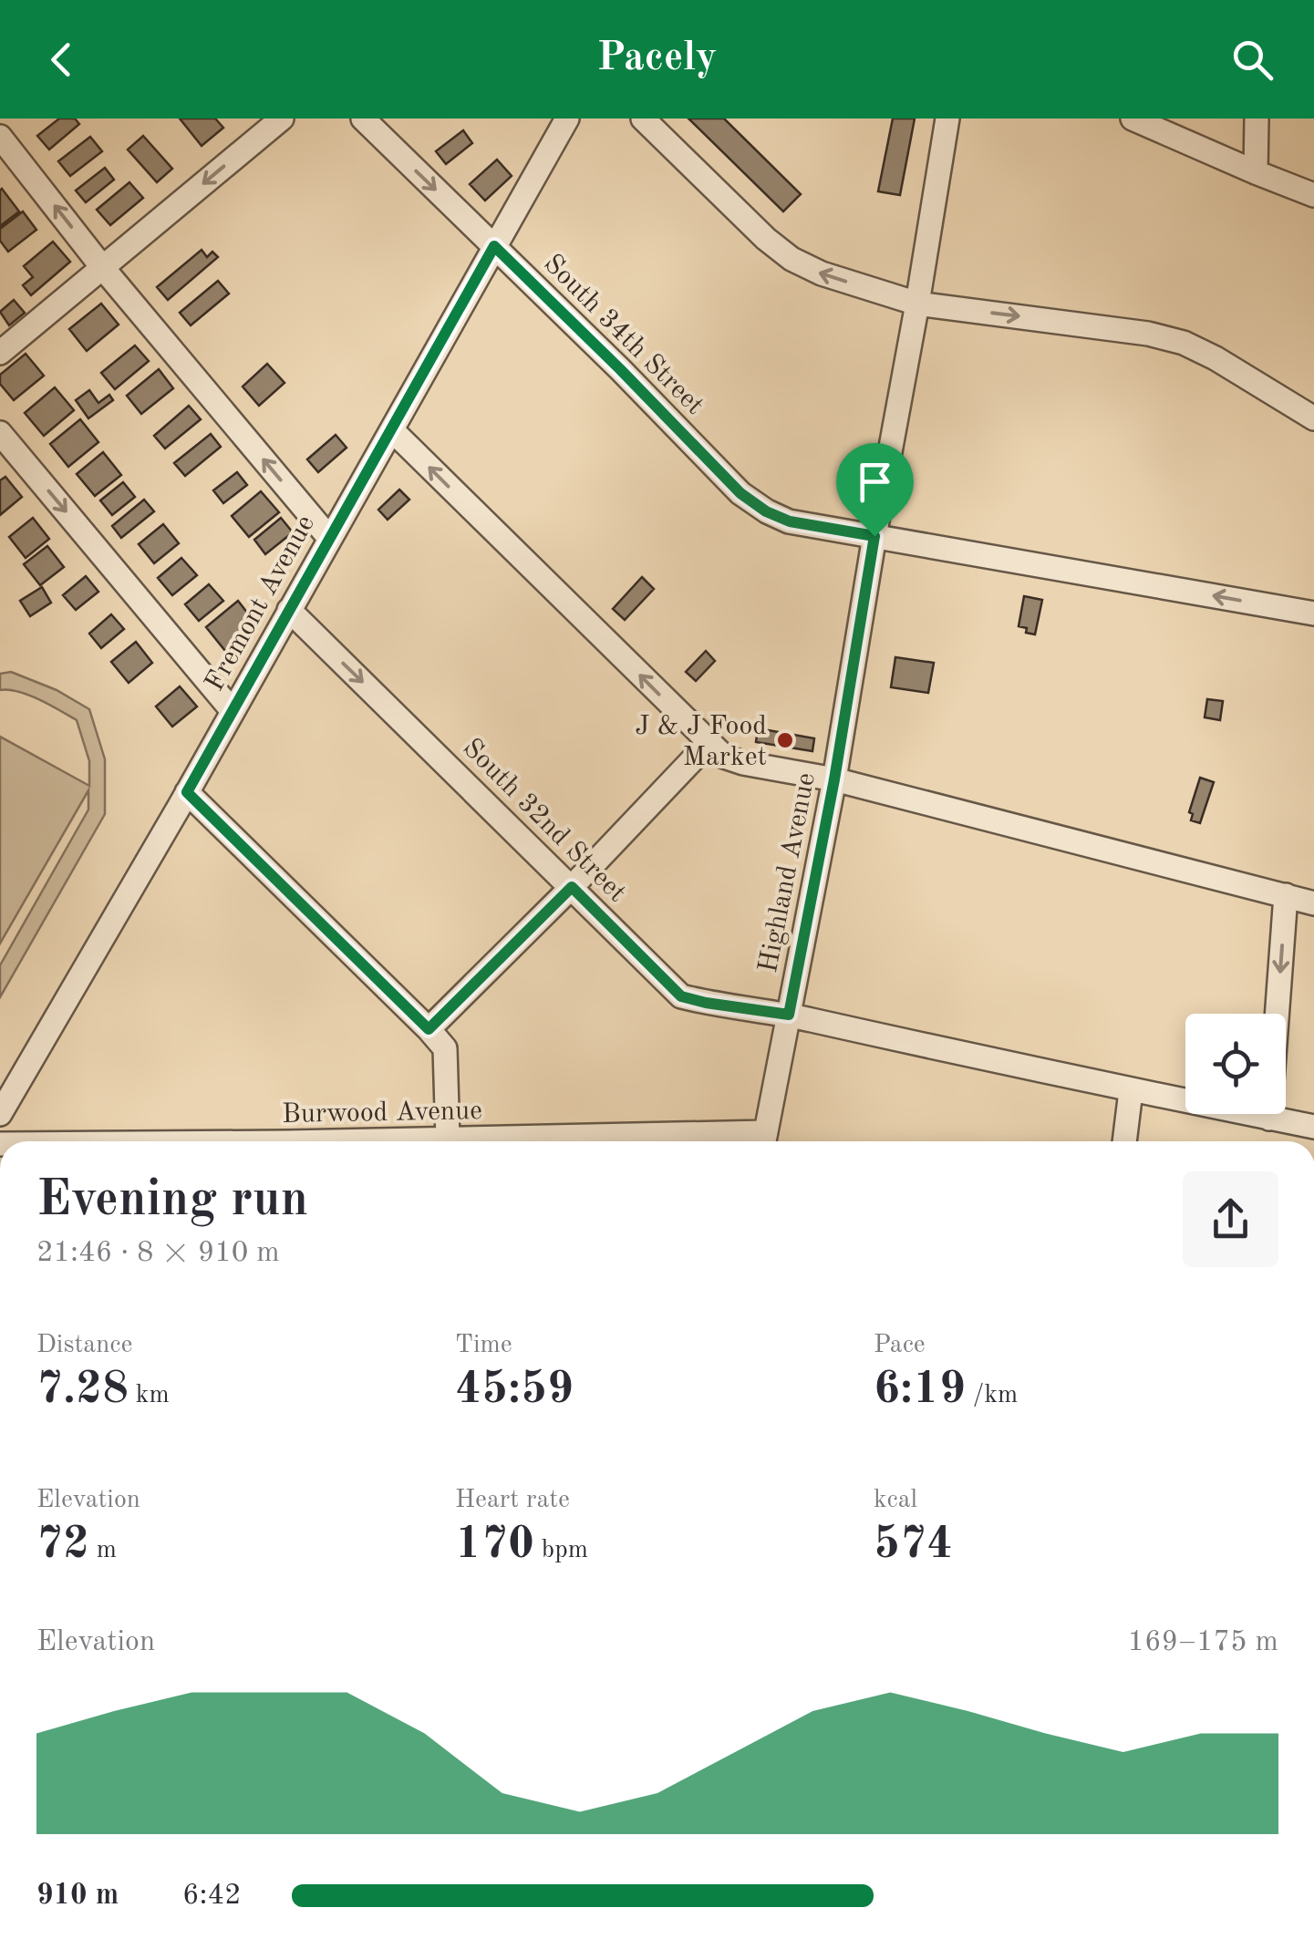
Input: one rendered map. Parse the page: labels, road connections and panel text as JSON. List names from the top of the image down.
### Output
{
  "streets": {
    "street": [
      "South 34th Street",
      "Fremont Avenue",
      "South 32nd Street",
      "Highland Avenue",
      "Burwood Avenue"
    ]
  },
  "crossings": [
    ["South 34th Street", "Fremont Avenue"],
    ["South 34th Street", "Highland Avenue"],
    ["Fremont Avenue", "South 32nd Street"],
    ["South 32nd Street", "Highland Avenue"],
    ["Highland Avenue", "Burwood Avenue"]
  ],
  "places": ["J & J Food Market"],
  "page": {
    "header": "Pacely",
    "heading": ["Evening run", "21:46 · 8 × 910 m"],
    "stats": [
      ["Distance", "7.28 km"],
      ["Time", "45:59"],
      ["Pace", "6:19 /km"],
      ["Elevation", "72 m"],
      ["Heart rate", "170 bpm"],
      ["kcal", "574"]
    ],
    "chart": ["Elevation", "169–175 m"],
    "list": [
      {
        "name": "910 m",
        "note": "6:42"
      }
    ]
  }
}
